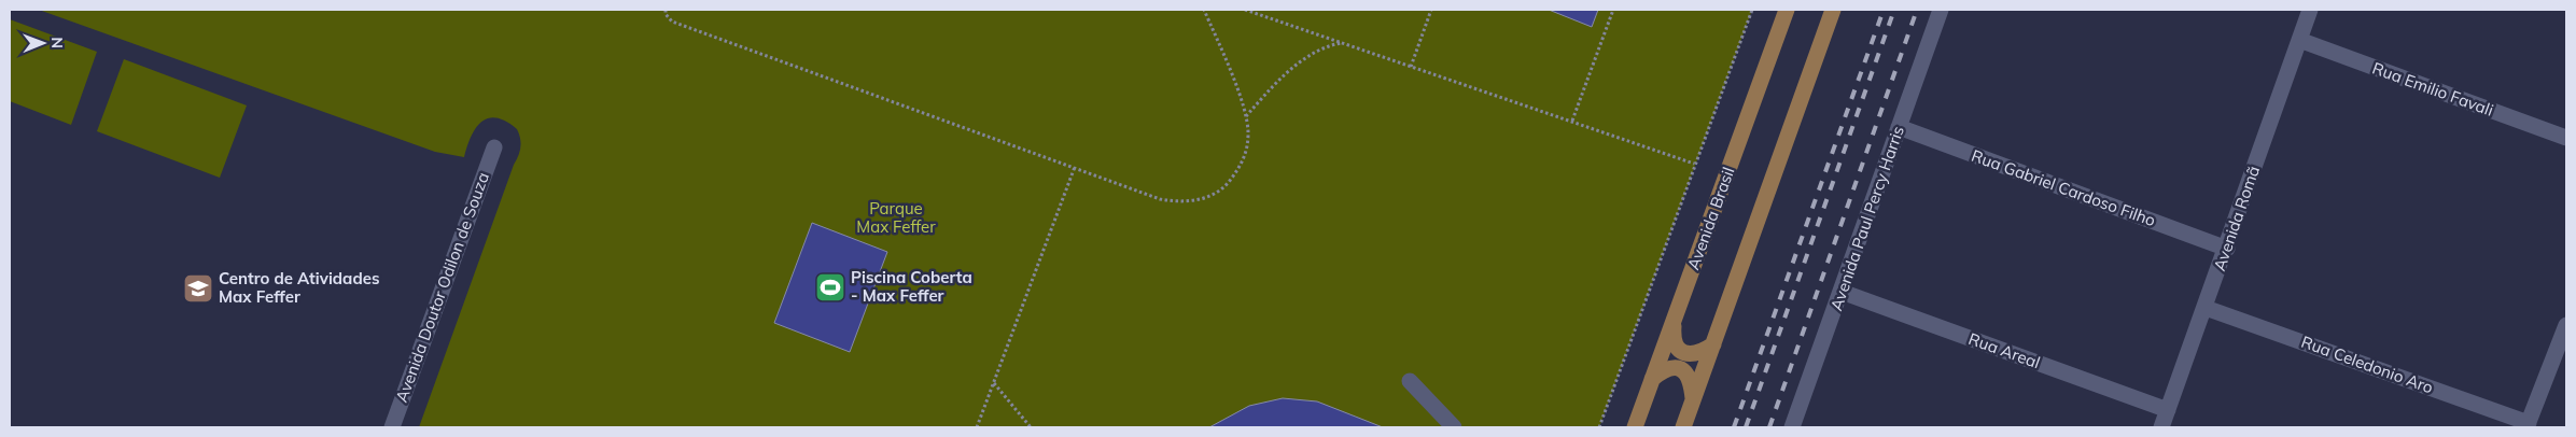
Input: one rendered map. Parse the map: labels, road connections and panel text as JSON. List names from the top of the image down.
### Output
{
  "streets": {
    "main road": ["Avenida Brasil"],
    "street": [
      "Rua Emilio Favali",
      "Rua Gabriel Cardoso Filho",
      "Avenida Paul Percy Harris",
      "Avenida Romã",
      "Avenida Doutor Odilon de Souza",
      "Rua Areal",
      "Rua Celedonio Aro"
    ]
  },
  "crossings": [
    ["Rua Emilio Favali", "Avenida Romã"],
    ["Rua Gabriel Cardoso Filho", "Avenida Paul Percy Harris"],
    ["Rua Gabriel Cardoso Filho", "Avenida Romã"],
    ["Avenida Paul Percy Harris", "Rua Areal"],
    ["Avenida Romã", "Rua Areal"],
    ["Avenida Romã", "Rua Celedonio Aro"]
  ],
  "parks": ["Parque Max Feffer"],
  "places": {
    "sports": ["Piscina Coberta - Max Feffer"],
    "school or university": ["Centro de Atividades Max Feffer"]
  },
  "north": "right"
}
